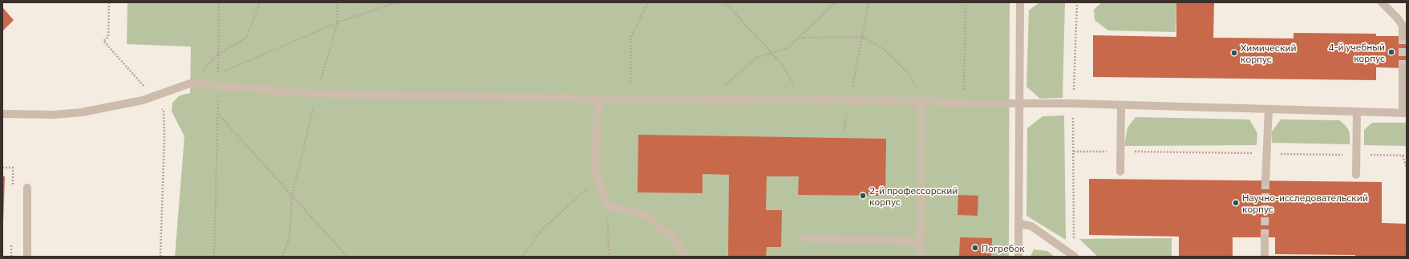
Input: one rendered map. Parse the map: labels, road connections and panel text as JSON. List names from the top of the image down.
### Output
{
  "places": [
    "4-й учебный корпус",
    "Химический корпус",
    "2-й профессорский корпус",
    "Научно-исследовательский корпус",
    "Погребок"
  ]
}
